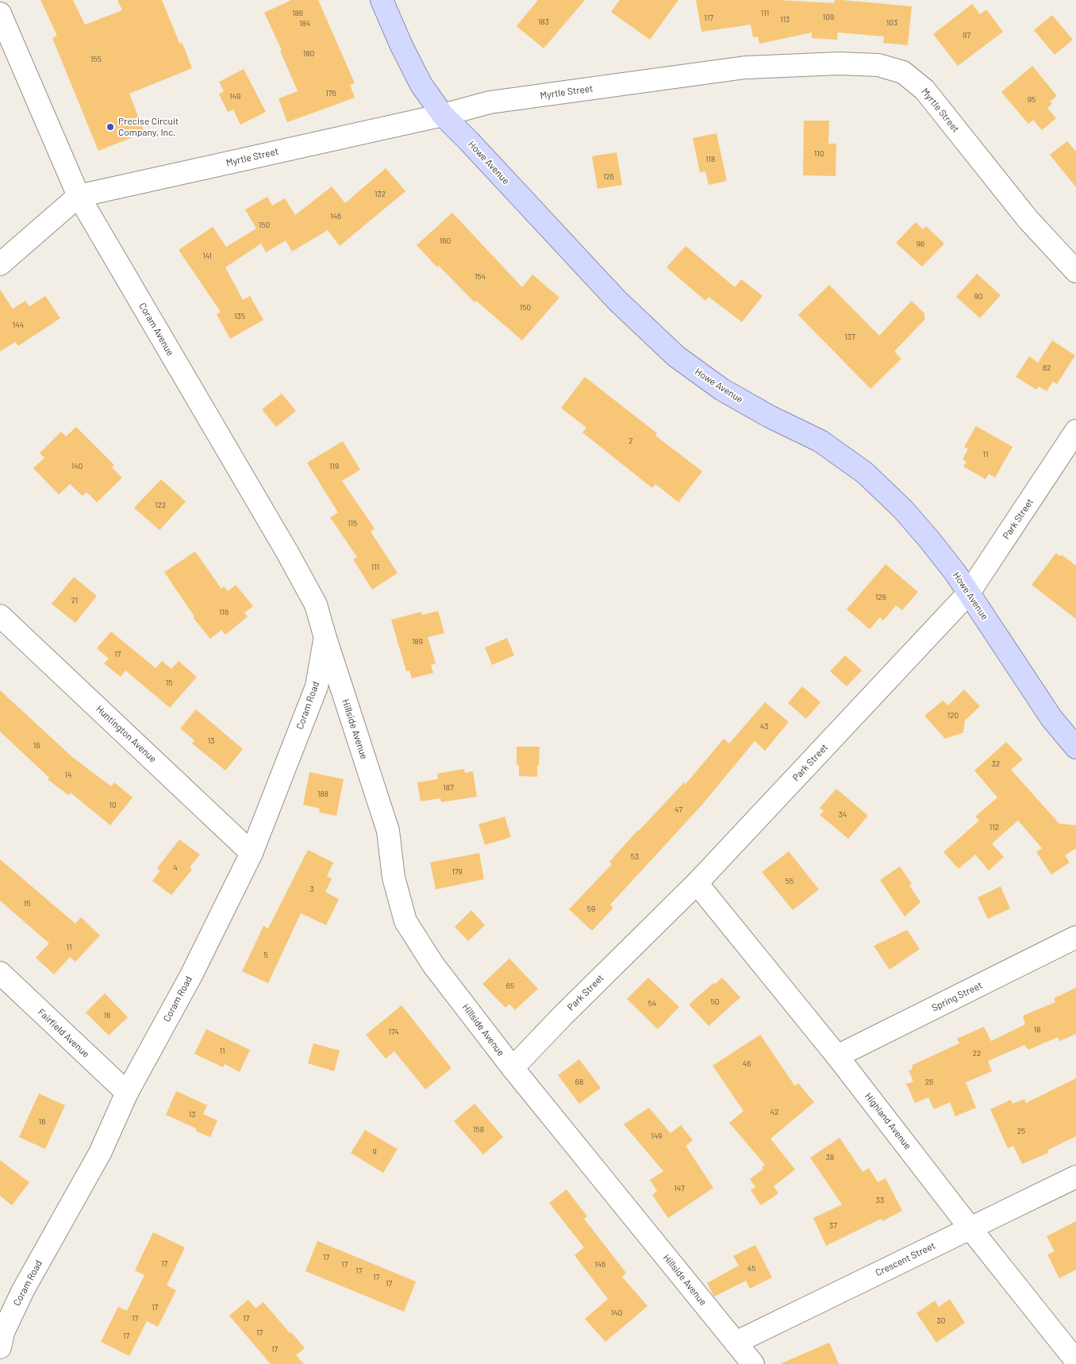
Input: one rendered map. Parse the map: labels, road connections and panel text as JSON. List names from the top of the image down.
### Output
{
  "streets": {
    "main road": ["Howe Avenue"],
    "street": [
      "Myrtle Street",
      "Coram Avenue",
      "Park Street",
      "Coram Road",
      "Hillside Avenue",
      "Huntington Avenue",
      "Spring Street",
      "Fairfield Avenue",
      "Highland Avenue",
      "Crescent Street"
    ]
  },
  "crossings": [
    ["Myrtle Street", "Howe Avenue"],
    ["Myrtle Street", "Coram Avenue"],
    ["Howe Avenue", "Park Street"],
    ["Coram Avenue", "Coram Road"],
    ["Coram Avenue", "Hillside Avenue"],
    ["Park Street", "Hillside Avenue"],
    ["Park Street", "Highland Avenue"],
    ["Coram Road", "Hillside Avenue"],
    ["Coram Road", "Huntington Avenue"],
    ["Coram Road", "Fairfield Avenue"],
    ["Hillside Avenue", "Crescent Street"],
    ["Spring Street", "Highland Avenue"],
    ["Highland Avenue", "Crescent Street"]
  ],
  "places": ["Precise Circuit Company, Inc."],
  "house_numbers": [
    "186",
    "111",
    "109",
    "117",
    "113",
    "183",
    "103",
    "184",
    "97",
    "180",
    "155",
    "176",
    "149",
    "95",
    "110",
    "118",
    "126",
    "132",
    "146",
    "150",
    "160",
    "96",
    "141",
    "154",
    "90",
    "150",
    "135",
    "144",
    "137",
    "82",
    "2",
    "11",
    "140",
    "119",
    "122",
    "115",
    "111",
    "126",
    "21",
    "116",
    "189",
    "17",
    "15",
    "120",
    "43",
    "13",
    "16",
    "32",
    "14",
    "187",
    "188",
    "10",
    "47",
    "34",
    "112",
    "53",
    "4",
    "179",
    "55",
    "3",
    "15",
    "59",
    "11",
    "5",
    "65",
    "50",
    "54",
    "16",
    "18",
    "174",
    "11",
    "22",
    "46",
    "68",
    "26",
    "42",
    "13",
    "16",
    "158",
    "25",
    "149",
    "9",
    "38",
    "147",
    "33",
    "37",
    "17",
    "17",
    "17",
    "146",
    "45",
    "17",
    "17",
    "17",
    "17",
    "140",
    "17",
    "17",
    "30",
    "17",
    "17",
    "17"
  ]
}
